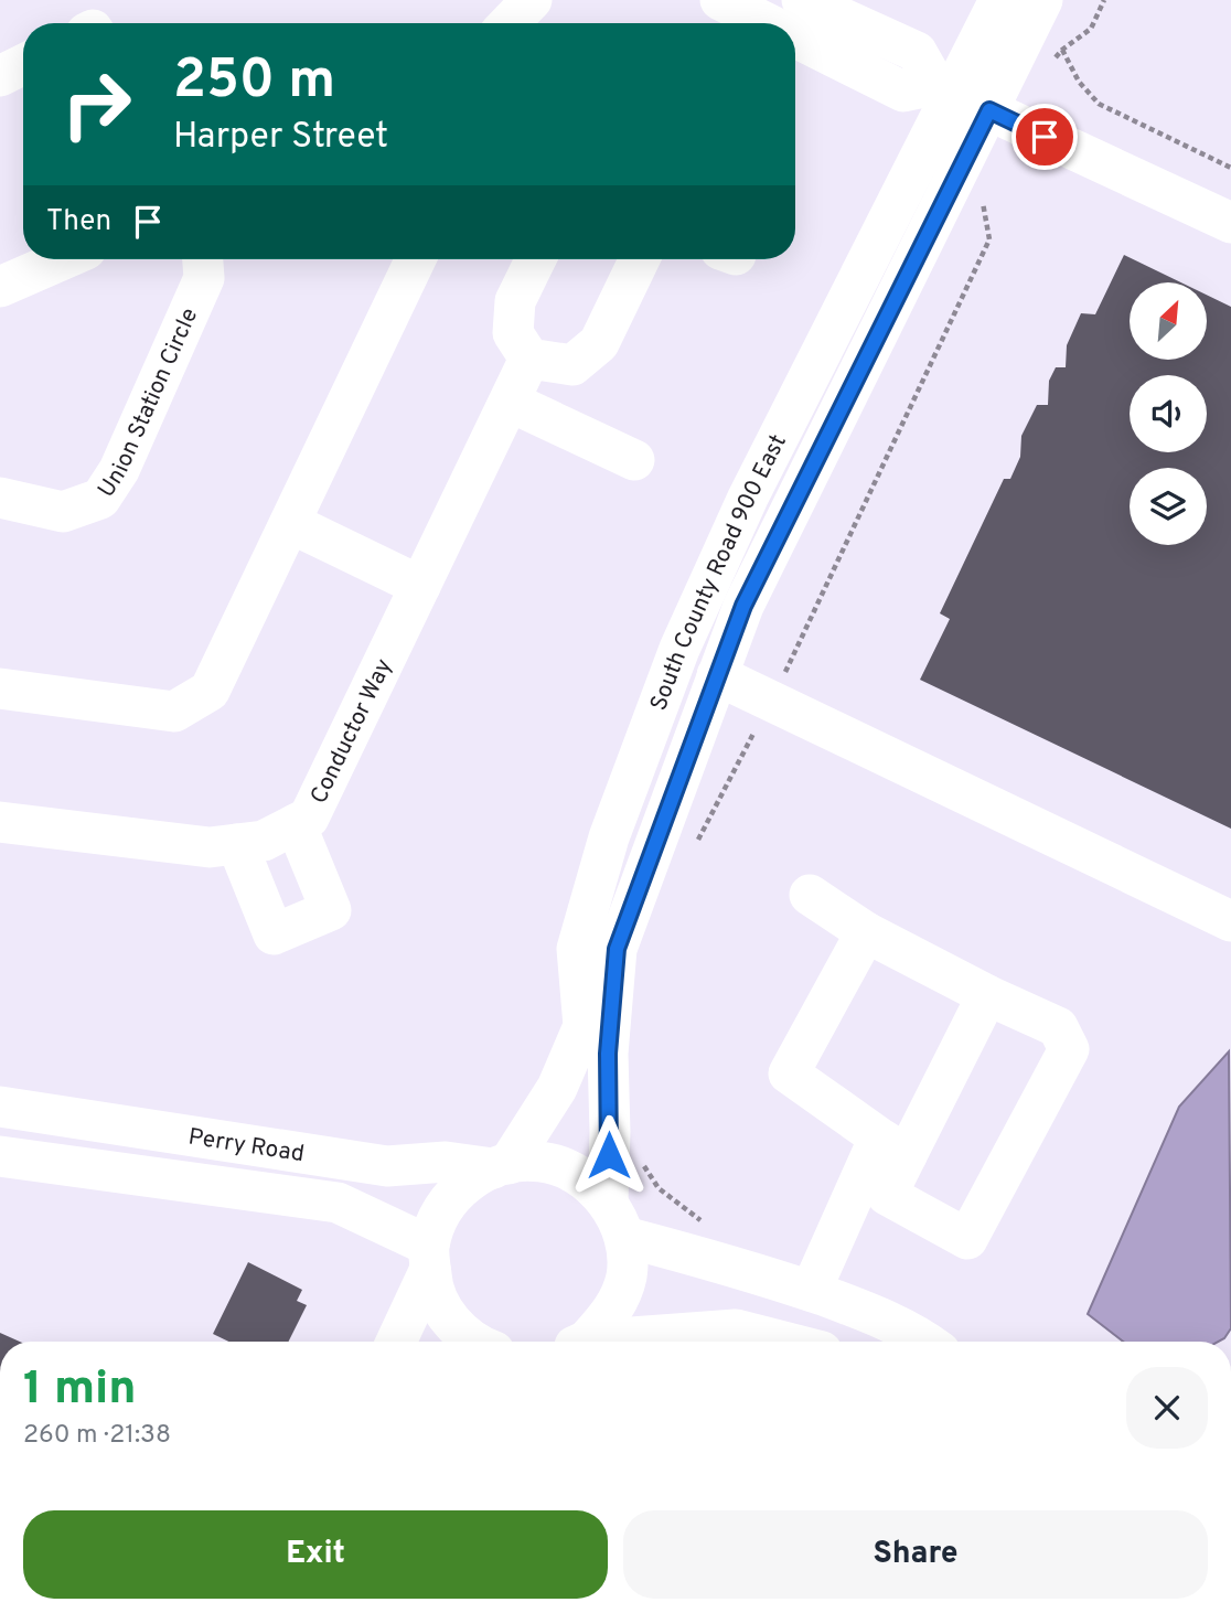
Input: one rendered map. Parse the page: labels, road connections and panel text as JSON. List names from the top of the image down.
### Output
{
  "streets": {
    "street": [
      "Union Station Circle",
      "South County Road 900 East",
      "Conductor Way",
      "Perry Road"
    ]
  },
  "crossings": [
    ["South County Road 900 East", "Perry Road"]
  ],
  "north": "top right",
  "page": {
    "turn": ["250 m", "Harper Street"],
    "then": "Then",
    "heading": ["1 min", "260 m · 21:38"],
    "buttons": ["Exit", "Share"]
  }
}
